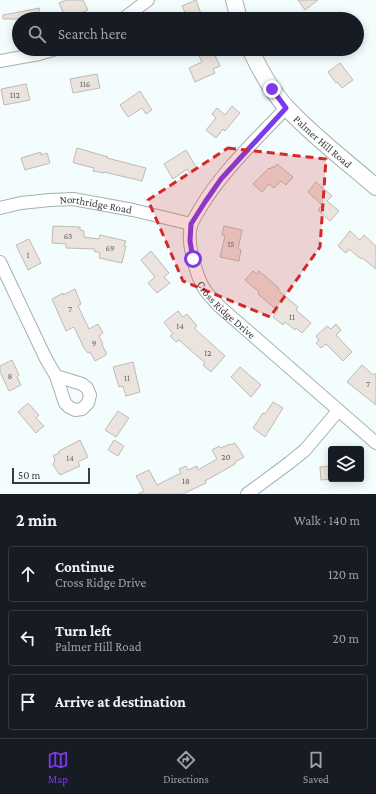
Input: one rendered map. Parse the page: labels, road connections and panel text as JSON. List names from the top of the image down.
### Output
{
  "streets": {
    "main road": ["Palmer Hill Road"],
    "street": ["Northridge Road", "Cross Ridge Drive"]
  },
  "crossings": [
    ["Northridge Road", "Cross Ridge Drive"]
  ],
  "house_numbers": [
    "116",
    "112",
    "63",
    "15",
    "69",
    "1",
    "7",
    "11",
    "14",
    "9",
    "12",
    "8",
    "11",
    "7",
    "20",
    "14",
    "18"
  ],
  "scale_bar": "50 m",
  "page": {
    "search": "Search here",
    "scale": "50 m",
    "heading": ["2 min", "Walk · 140 m"],
    "list": [
      ["Continue", "Cross Ridge Drive", "120 m"],
      ["Turn left", "Palmer Hill Road", "20 m"],
      "Arrive at destination"
    ],
    "nav": ["Map", "Directions", "Saved"]
  }
}
